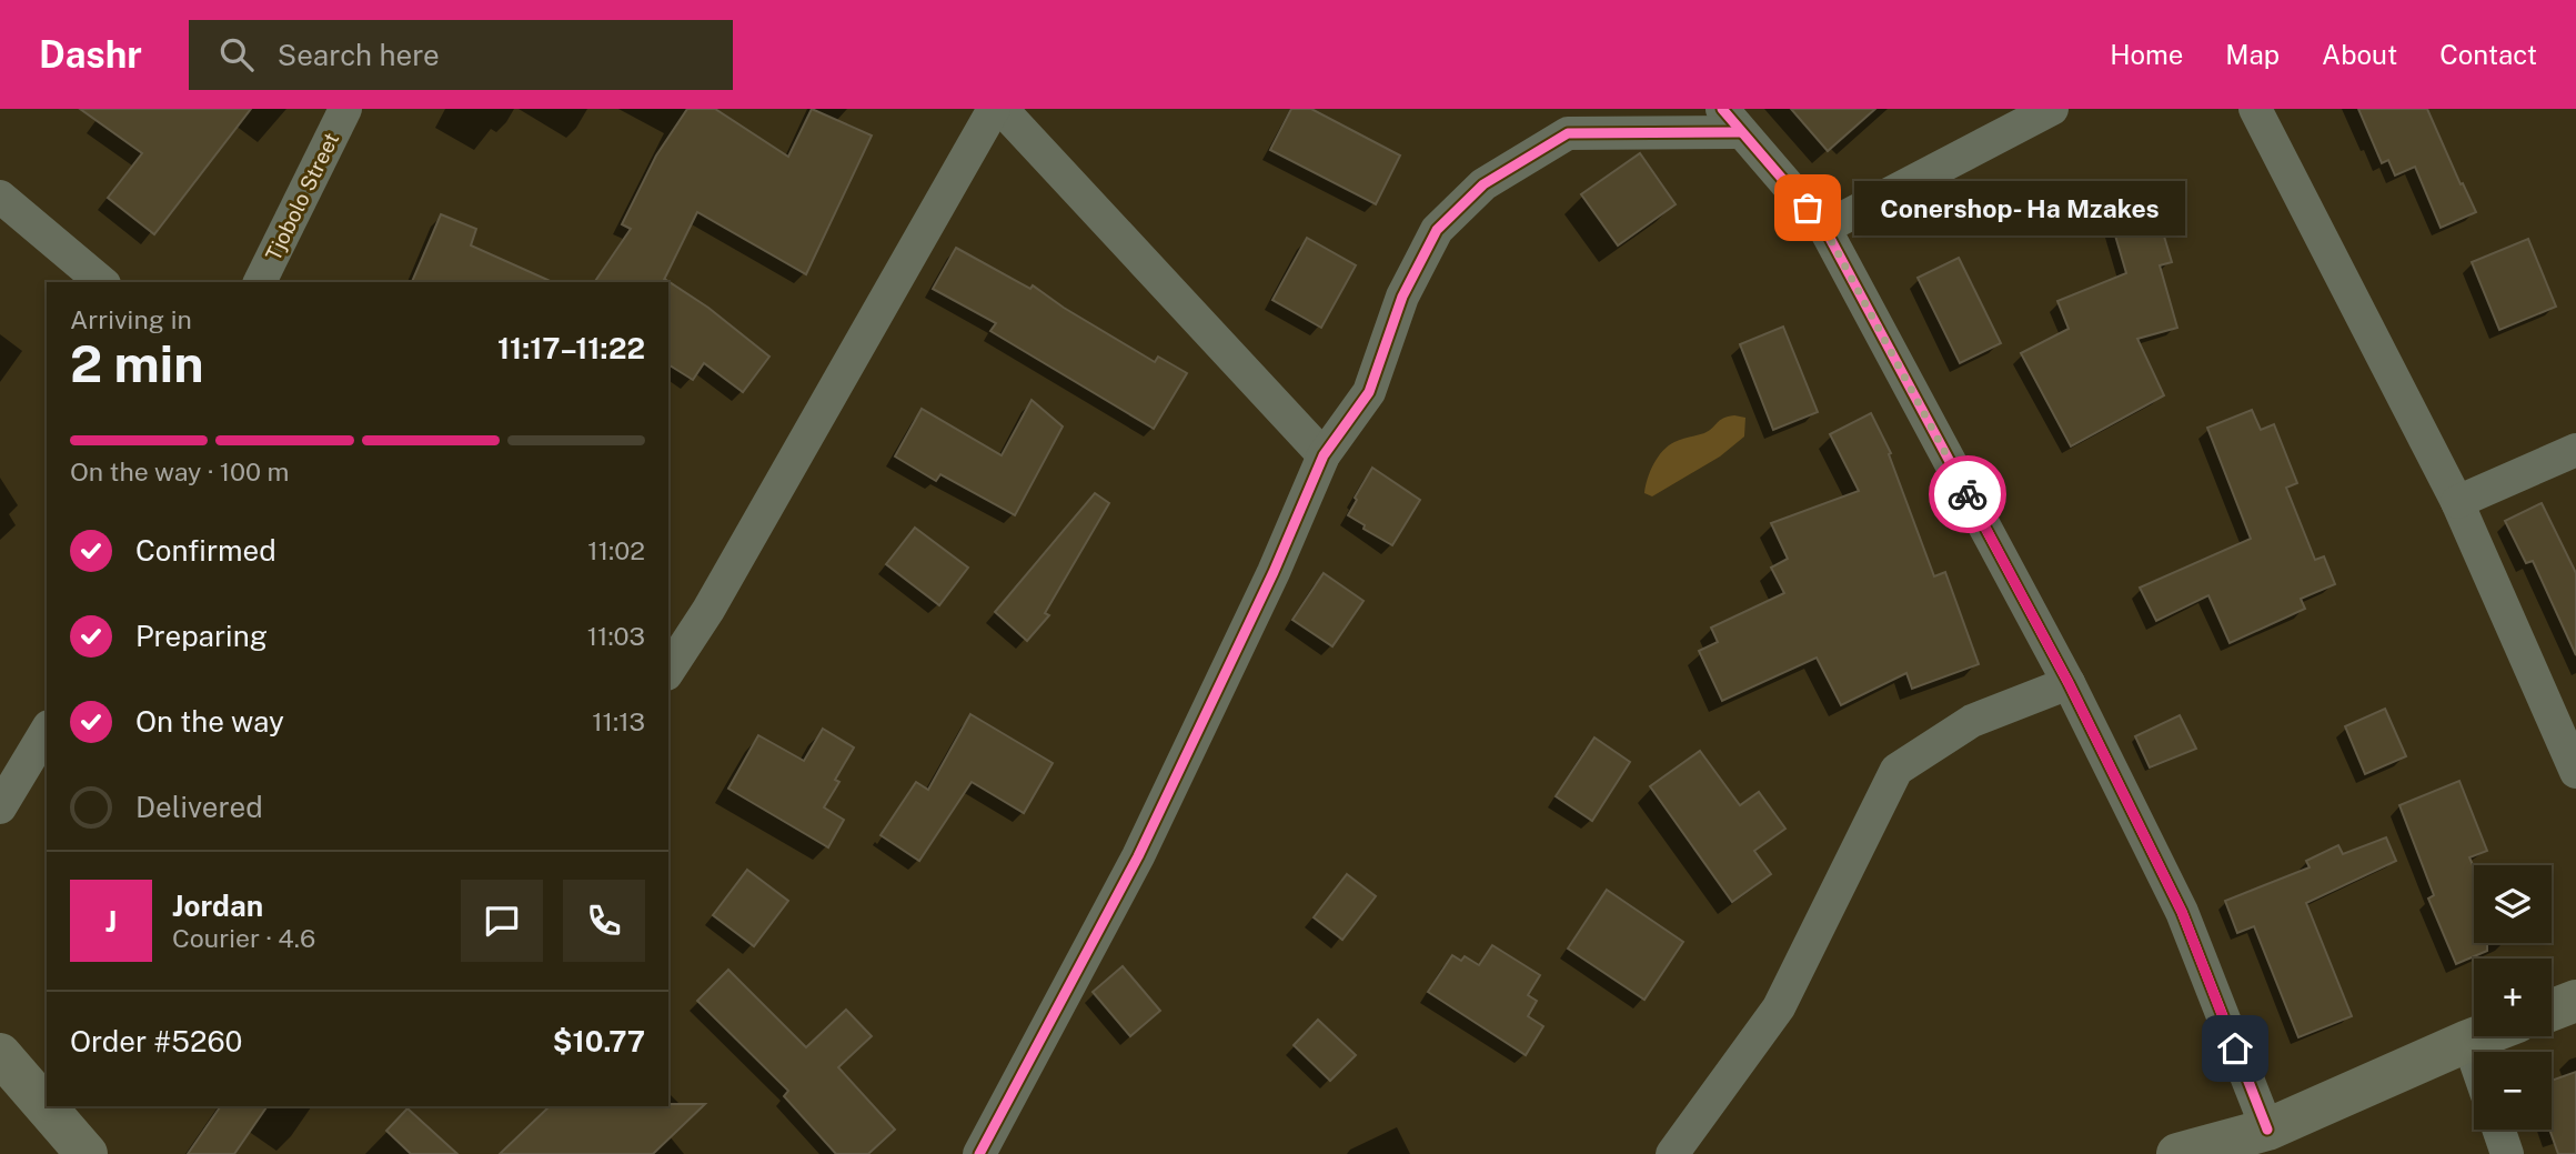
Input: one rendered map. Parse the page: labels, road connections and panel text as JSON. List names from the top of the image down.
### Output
{
  "streets": {
    "street": ["Tjobolo Street"]
  },
  "places": ["Conershop- Ha Mzakes"],
  "page": {
    "header": "Dashr",
    "search": "Search here",
    "nav": [
      "Home",
      "Map",
      "About",
      "Contact"
    ],
    "bubble": "Conershop- Ha Mzakes",
    "heading": ["2 min", "Arriving in", "11:17–11:22"],
    "panel": [
      "Jordan",
      "Courier · 4.6",
      "Order #5260",
      "$10.77"
    ],
    "bar": "On the way · 100 m",
    "list": [
      ["Confirmed", "11:02"],
      ["Preparing", "11:03"],
      ["On the way", "11:13"],
      "Delivered"
    ],
    "map_buttons": ["+", "−"],
    "round": "J"
  }
}
